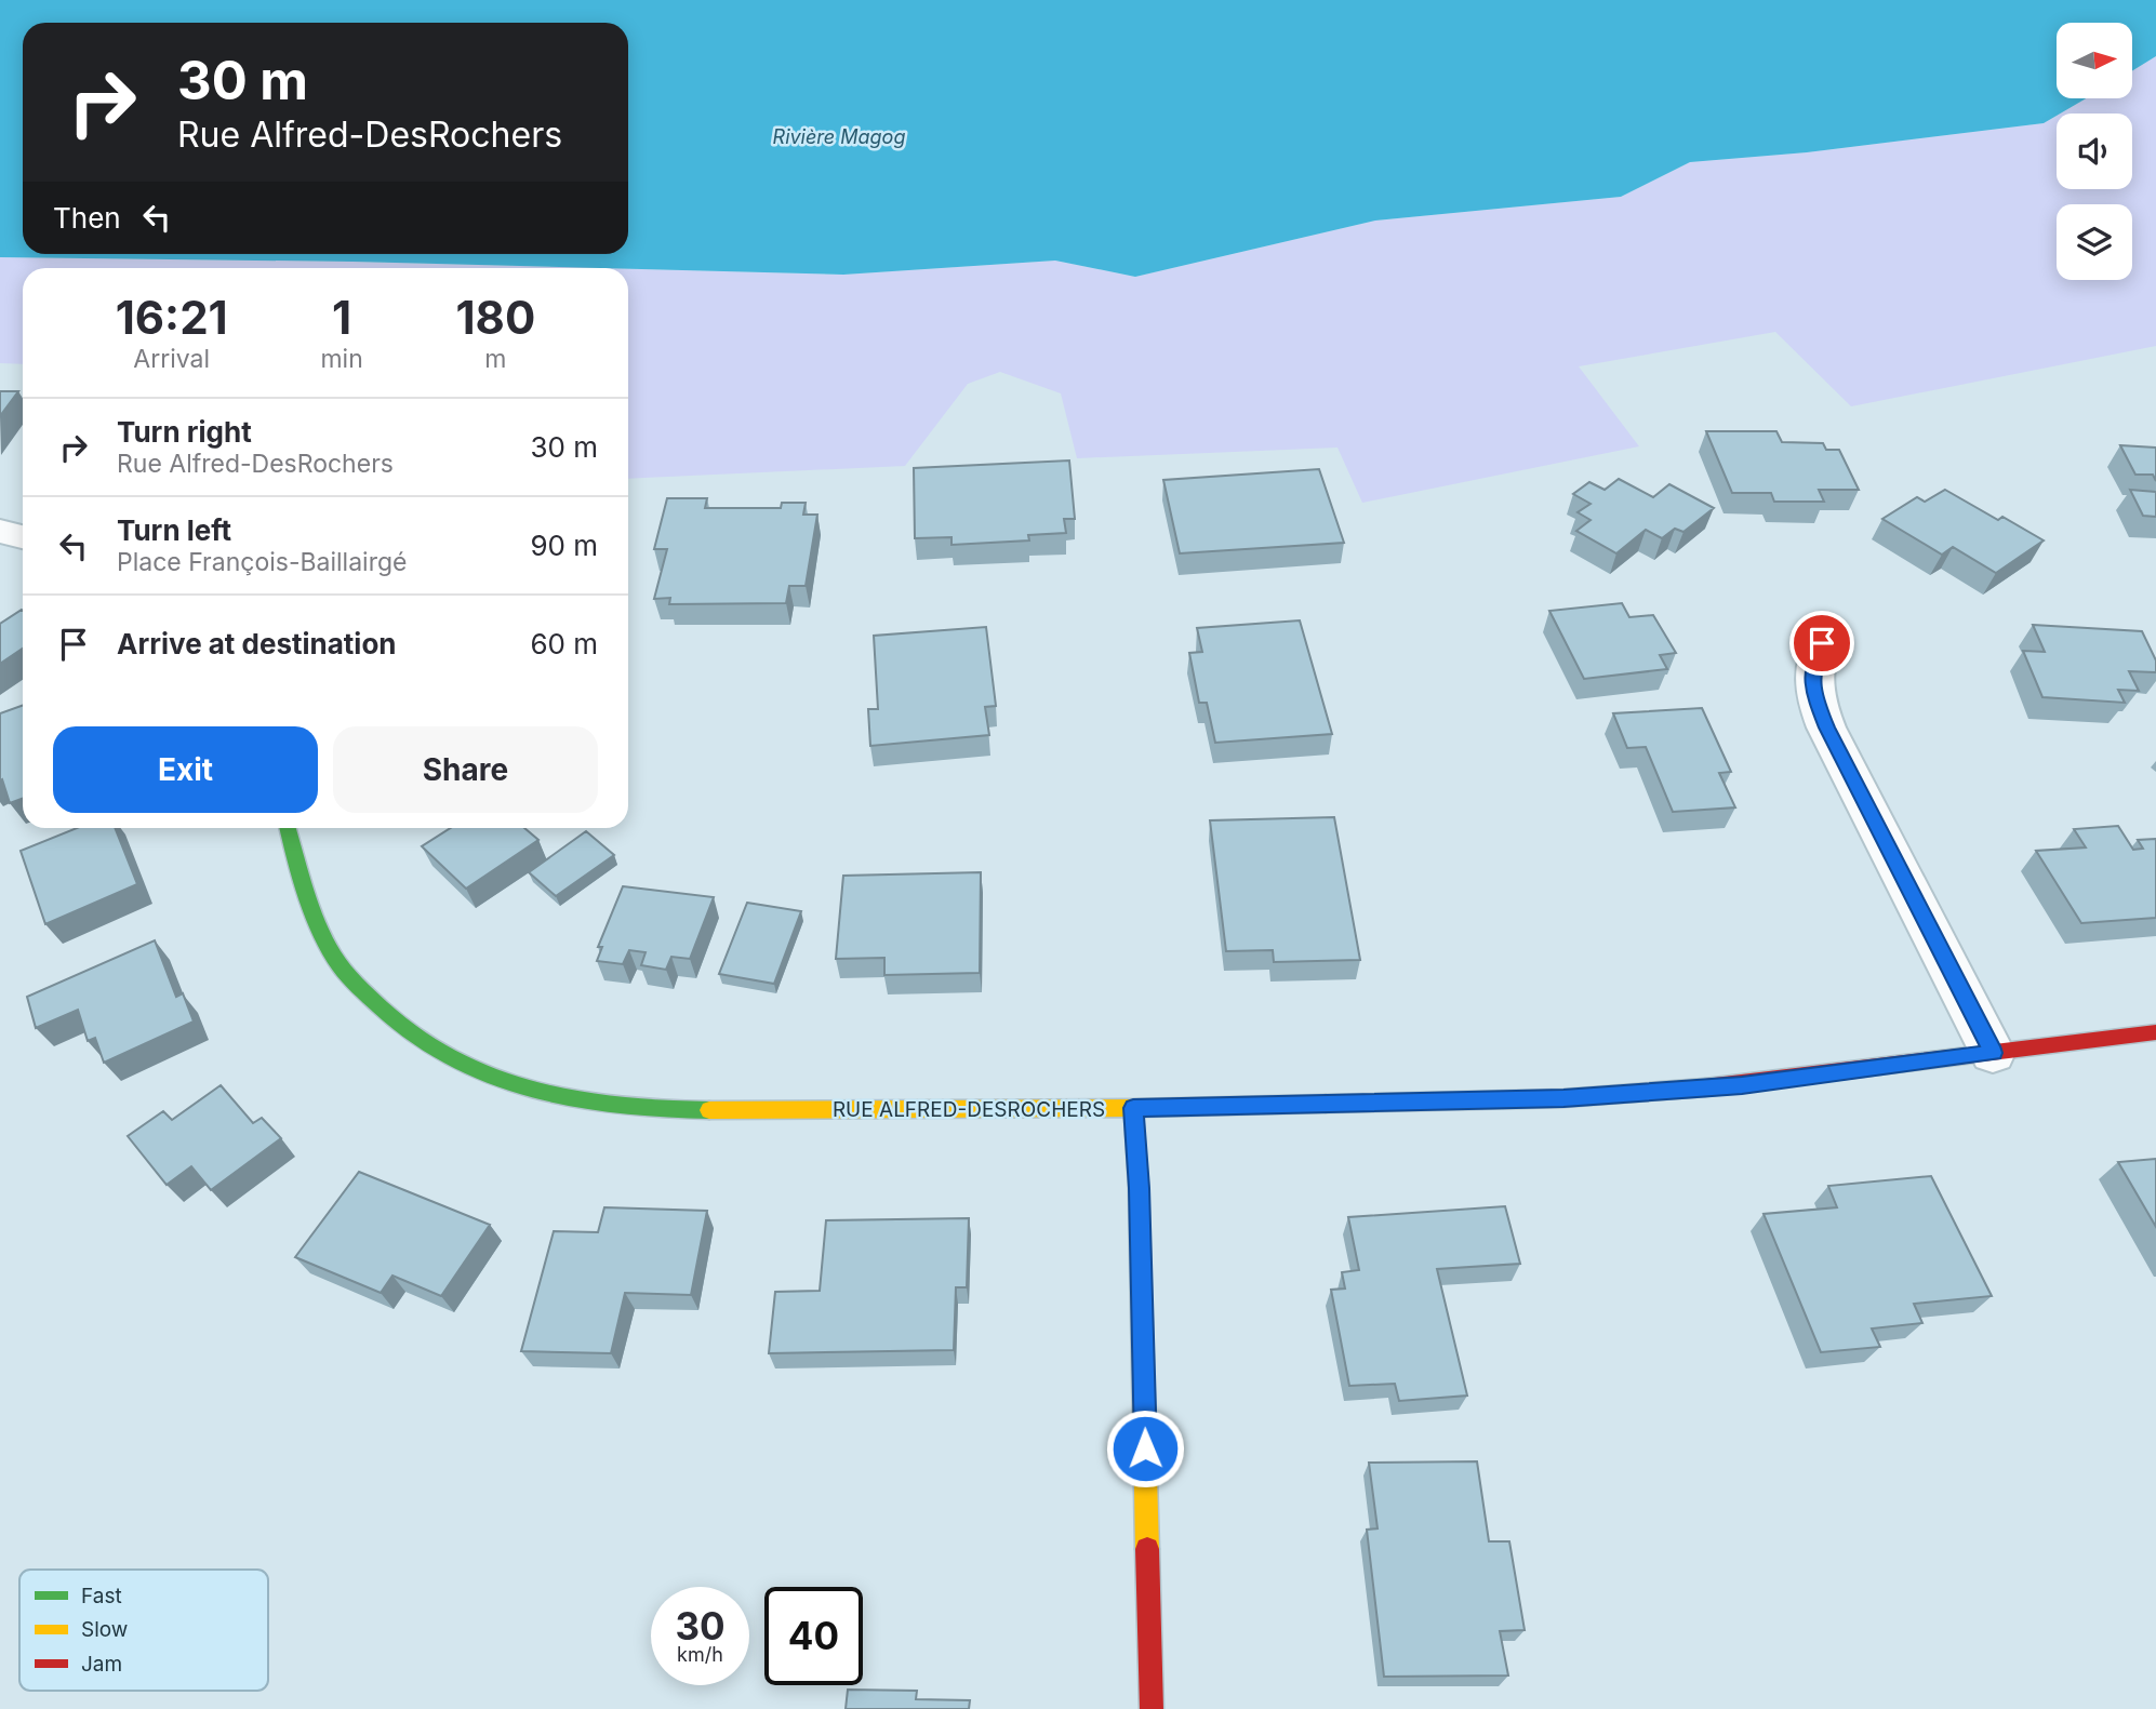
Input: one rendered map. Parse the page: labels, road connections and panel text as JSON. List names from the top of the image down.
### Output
{
  "streets": {
    "street": ["RUE ALFRED-DESROCHERS"]
  },
  "water": ["Rivière Magog"],
  "legend": ["Fast", "Slow", "Jam"],
  "north": "right",
  "page": {
    "turn": ["30 m", "Rue Alfred-DesRochers"],
    "then": "Then",
    "eta": [
      "16:21",
      "Arrival",
      "1",
      "min",
      "180",
      "m"
    ],
    "list": [
      {
        "name": "Turn right",
        "note": "Rue Alfred-DesRochers",
        "value": "30 m"
      },
      {
        "name": "Turn left",
        "note": "Place François-Baillairgé",
        "value": "90 m"
      },
      {
        "name": "Arrive at destination",
        "value": "60 m"
      }
    ],
    "buttons": ["Exit", "Share"],
    "speed": "30 km/h",
    "limit": "40"
  }
}
